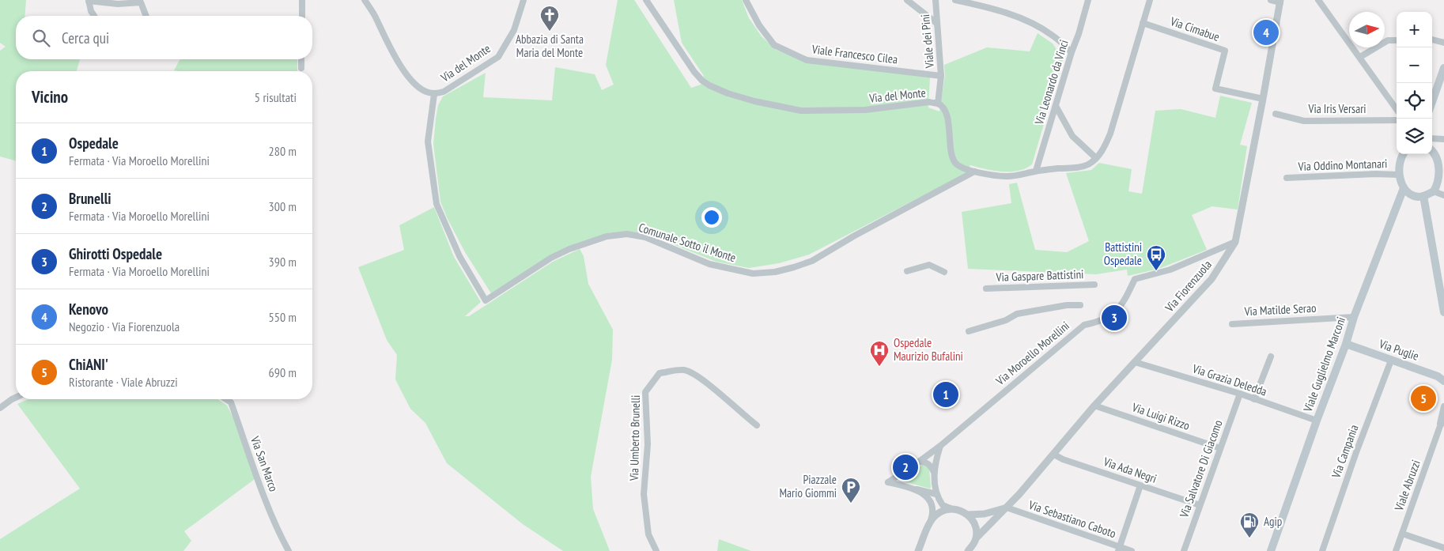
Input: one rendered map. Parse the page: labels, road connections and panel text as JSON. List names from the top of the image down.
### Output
{
  "streets": {
    "main road": ["Via Puglie", "Viale Guglielmo Marconi"],
    "street": [
      "Via Cimabue",
      "Viale dei Pini",
      "Viale Francesco Cilea",
      "Via del Monte",
      "Via Leonardo da Vinci",
      "Via Iris Versari",
      "Via Oddino Montanari",
      "Comunale Sotto il Monte",
      "Via Gaspare Battistini",
      "Via Fiorenzuola",
      "Via Matilde Serao",
      "Via Moroello Morellini",
      "Via Grazia Deledda",
      "Via Luigi Rizzo",
      "Via Umberto Brunelli",
      "Via Campania",
      "Via San Marco",
      "Via Salvatore Di Giacomo",
      "Via Ada Negri",
      "Viale Abruzzi",
      "Via Sebastiano Caboto"
    ]
  },
  "crossings": [
    ["Via Cimabue", "Via del Monte"],
    ["Via Cimabue", "Via Fiorenzuola"],
    ["Viale dei Pini", "Viale Francesco Cilea"],
    ["Viale dei Pini", "Via del Monte"],
    ["Via del Monte", "Via Leonardo da Vinci"],
    ["Via del Monte", "Comunale Sotto il Monte"],
    ["Via Fiorenzuola", "Via Moroello Morellini"],
    ["Via Fiorenzuola", "Via Grazia Deledda"],
    ["Via Fiorenzuola", "Via Luigi Rizzo"],
    ["Via Fiorenzuola", "Via Ada Negri"],
    ["Via Fiorenzuola", "Via Sebastiano Caboto"],
    ["Via Matilde Serao", "Viale Guglielmo Marconi"],
    ["Via Puglie", "Viale Guglielmo Marconi"],
    ["Via Puglie", "Via Campania"],
    ["Viale Guglielmo Marconi", "Via Grazia Deledda"],
    ["Via Grazia Deledda", "Via Salvatore Di Giacomo"],
    ["Via Luigi Rizzo", "Via Salvatore Di Giacomo"],
    ["Via Salvatore Di Giacomo", "Via Ada Negri"]
  ],
  "places": {
    "church": ["Abbazia di Santa Maria del Monte"],
    "bus stop": ["Battistini Ospedale"],
    "hospital": ["Ospedale Maurizio Bufalini"],
    "parking": ["Piazzale Mario Giommi"],
    "fuel station": ["Agip"]
  },
  "north": "right",
  "page": {
    "map_buttons": ["+", "−"],
    "search": "Cerca qui",
    "pins": [
      "4",
      "3",
      "1",
      "5",
      "2"
    ],
    "heading": ["Vicino", "5 risultati"],
    "list": [
      {
        "mark": "1",
        "name": "Ospedale",
        "note": "Fermata · Via Moroello Morellini",
        "value": "280 m"
      },
      {
        "mark": "2",
        "name": "Brunelli",
        "note": "Fermata · Via Moroello Morellini",
        "value": "300 m"
      },
      {
        "mark": "3",
        "name": "Ghirotti Ospedale",
        "note": "Fermata · Via Moroello Morellini",
        "value": "390 m"
      },
      {
        "mark": "4",
        "name": "Kenovo",
        "note": "Negozio · Via Fiorenzuola",
        "value": "550 m"
      },
      {
        "mark": "5",
        "name": "ChiANI'",
        "note": "Ristorante · Viale Abruzzi",
        "value": "690 m"
      }
    ]
  }
}
